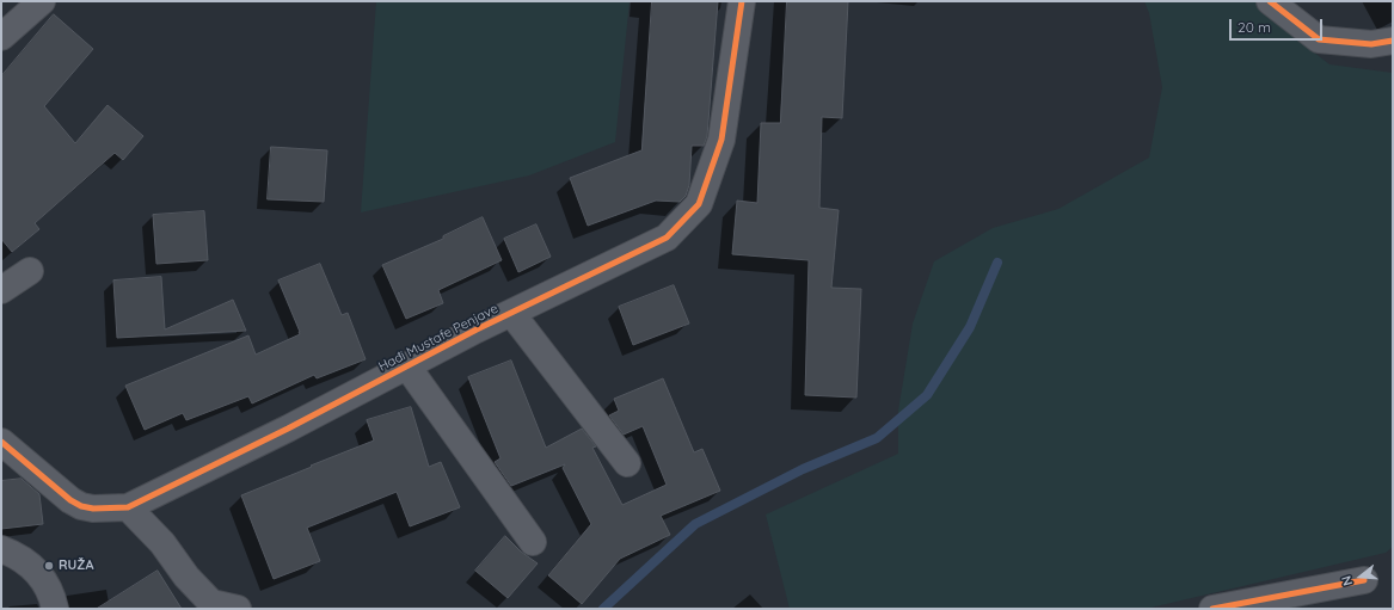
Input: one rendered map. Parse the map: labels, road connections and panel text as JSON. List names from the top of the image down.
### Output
{
  "streets": {
    "street": ["Hađi Mustafe Penjave"]
  },
  "places": ["RUŽA"],
  "scale_bar": "20 m",
  "north": "left"
}
